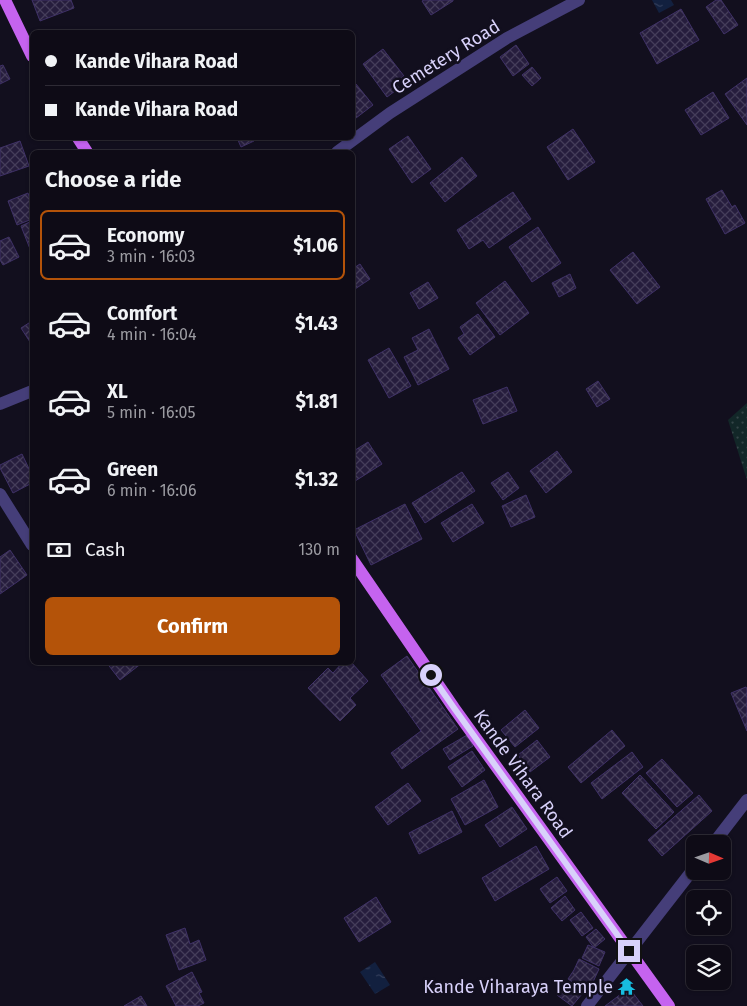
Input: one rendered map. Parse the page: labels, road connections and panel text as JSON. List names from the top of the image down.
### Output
{
  "streets": {
    "main road": ["Kande Vihara Road"],
    "street": ["Cemetery Road"]
  },
  "places": {
    "temple": ["Kande Viharaya Temple"]
  },
  "north": "right",
  "page": {
    "banner": ["Kande Vihara Road", "Kande Vihara Road"],
    "heading": "Choose a ride",
    "list": [
      {
        "name": "Economy",
        "note": "3 min · 16:03",
        "value": "$1.06"
      },
      {
        "name": "Comfort",
        "note": "4 min · 16:04",
        "value": "$1.43"
      },
      {
        "name": "XL",
        "note": "5 min · 16:05",
        "value": "$1.81"
      },
      {
        "name": "Green",
        "note": "6 min · 16:06",
        "value": "$1.32"
      }
    ],
    "pay": ["Cash", "130 m"],
    "buttons": "Confirm"
  }
}
